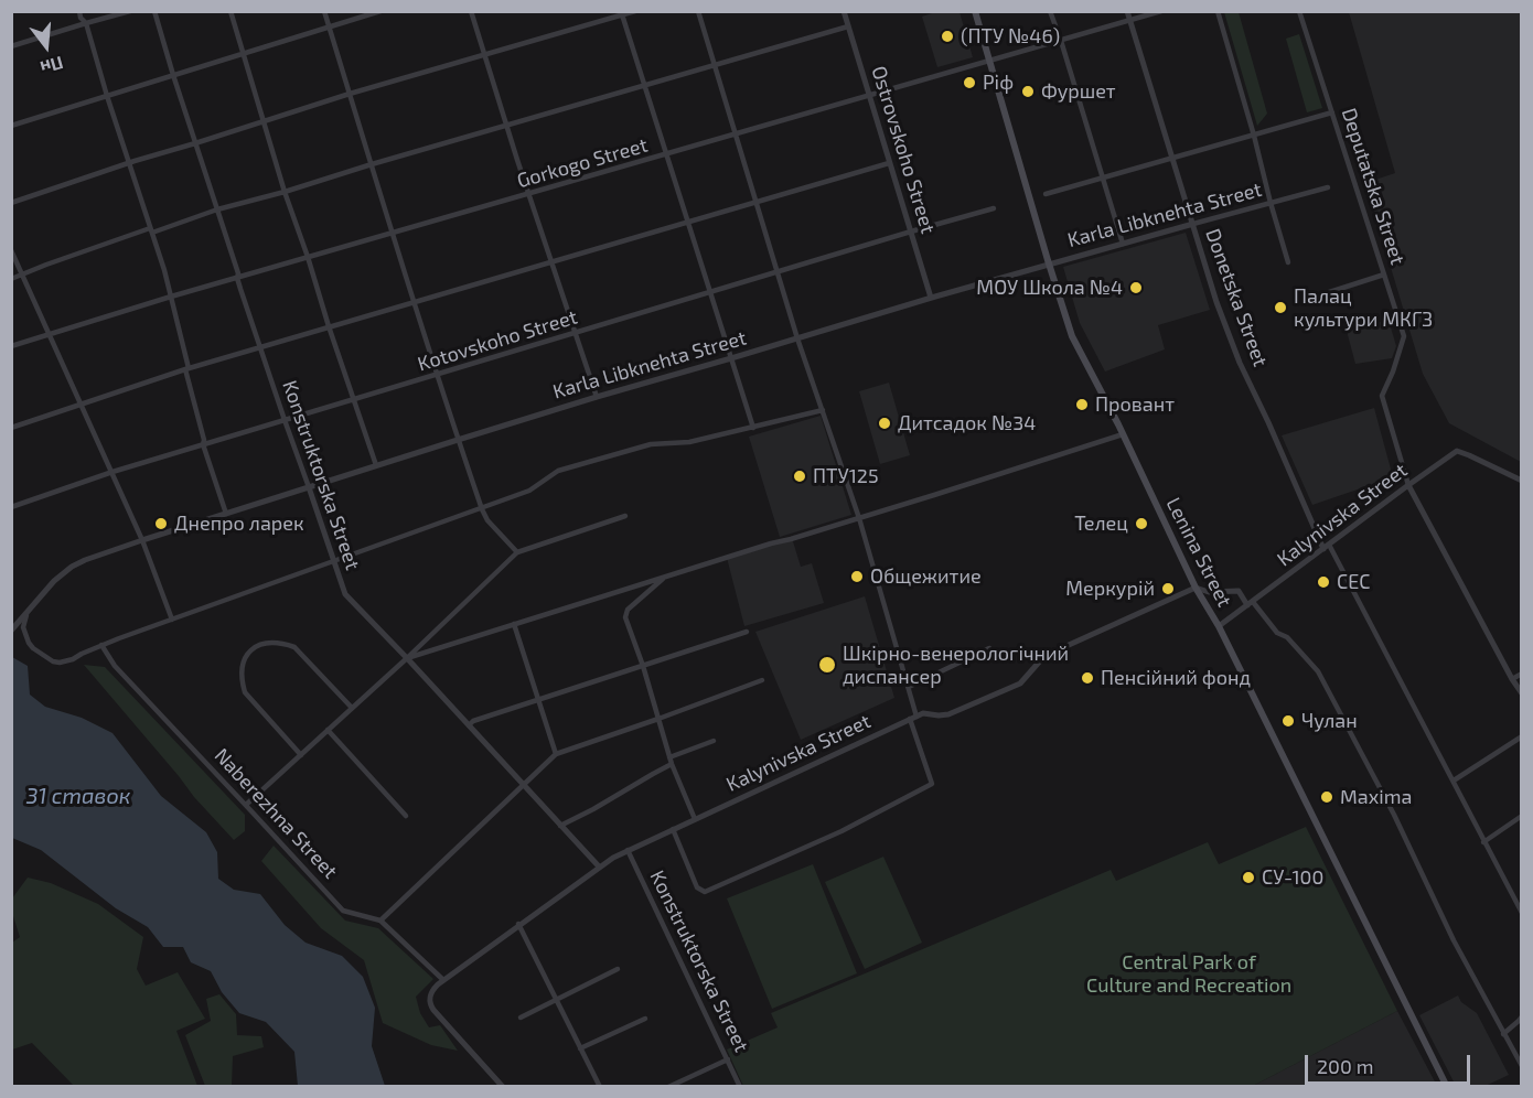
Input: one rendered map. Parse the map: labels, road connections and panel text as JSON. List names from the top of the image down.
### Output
{
  "streets": {
    "main road": ["Lenina Street"],
    "street": [
      "Ostrovskoho Street",
      "Gorkogo Street",
      "Deputatska Street",
      "Karla Libknehta Street",
      "Donetska Street",
      "Kotovskoho Street",
      "Konstruktorska Street",
      "Kalynivska Street",
      "Naberezhna Street"
    ]
  },
  "crossings": [
    ["Ostrovskoho Street", "Gorkogo Street"],
    ["Ostrovskoho Street", "Karla Libknehta Street"],
    ["Ostrovskoho Street", "Kotovskoho Street"],
    ["Gorkogo Street", "Donetska Street"],
    ["Gorkogo Street", "Konstruktorska Street"],
    ["Gorkogo Street", "Lenina Street"],
    ["Deputatska Street", "Kalynivska Street"],
    ["Karla Libknehta Street", "Donetska Street"],
    ["Karla Libknehta Street", "Konstruktorska Street"],
    ["Karla Libknehta Street", "Lenina Street"],
    ["Donetska Street", "Kalynivska Street"],
    ["Kotovskoho Street", "Konstruktorska Street"],
    ["Konstruktorska Street", "Kalynivska Street"],
    ["Kalynivska Street", "Lenina Street"],
    ["Kalynivska Street", "Naberezhna Street"]
  ],
  "water": ["31 ставок"],
  "parks": ["Central Park of Culture and Recreation"],
  "places": [
    "(ПТУ №46)",
    "Ріф",
    "Фуршет",
    "МОУ Школа №4",
    "Палац культури МКГЗ",
    "Провант",
    "Дитсадок №34",
    "ПТУ125",
    "Днепро ларек",
    "Телец",
    "Общежитие",
    "СЕС",
    "Меркурій",
    "Шкірно-венерологічний диспансер",
    "Пенсійний фонд",
    "Чулан",
    "Maxima",
    "СУ-100"
  ],
  "scale_bar": "200 m",
  "north": "bottom"
}
